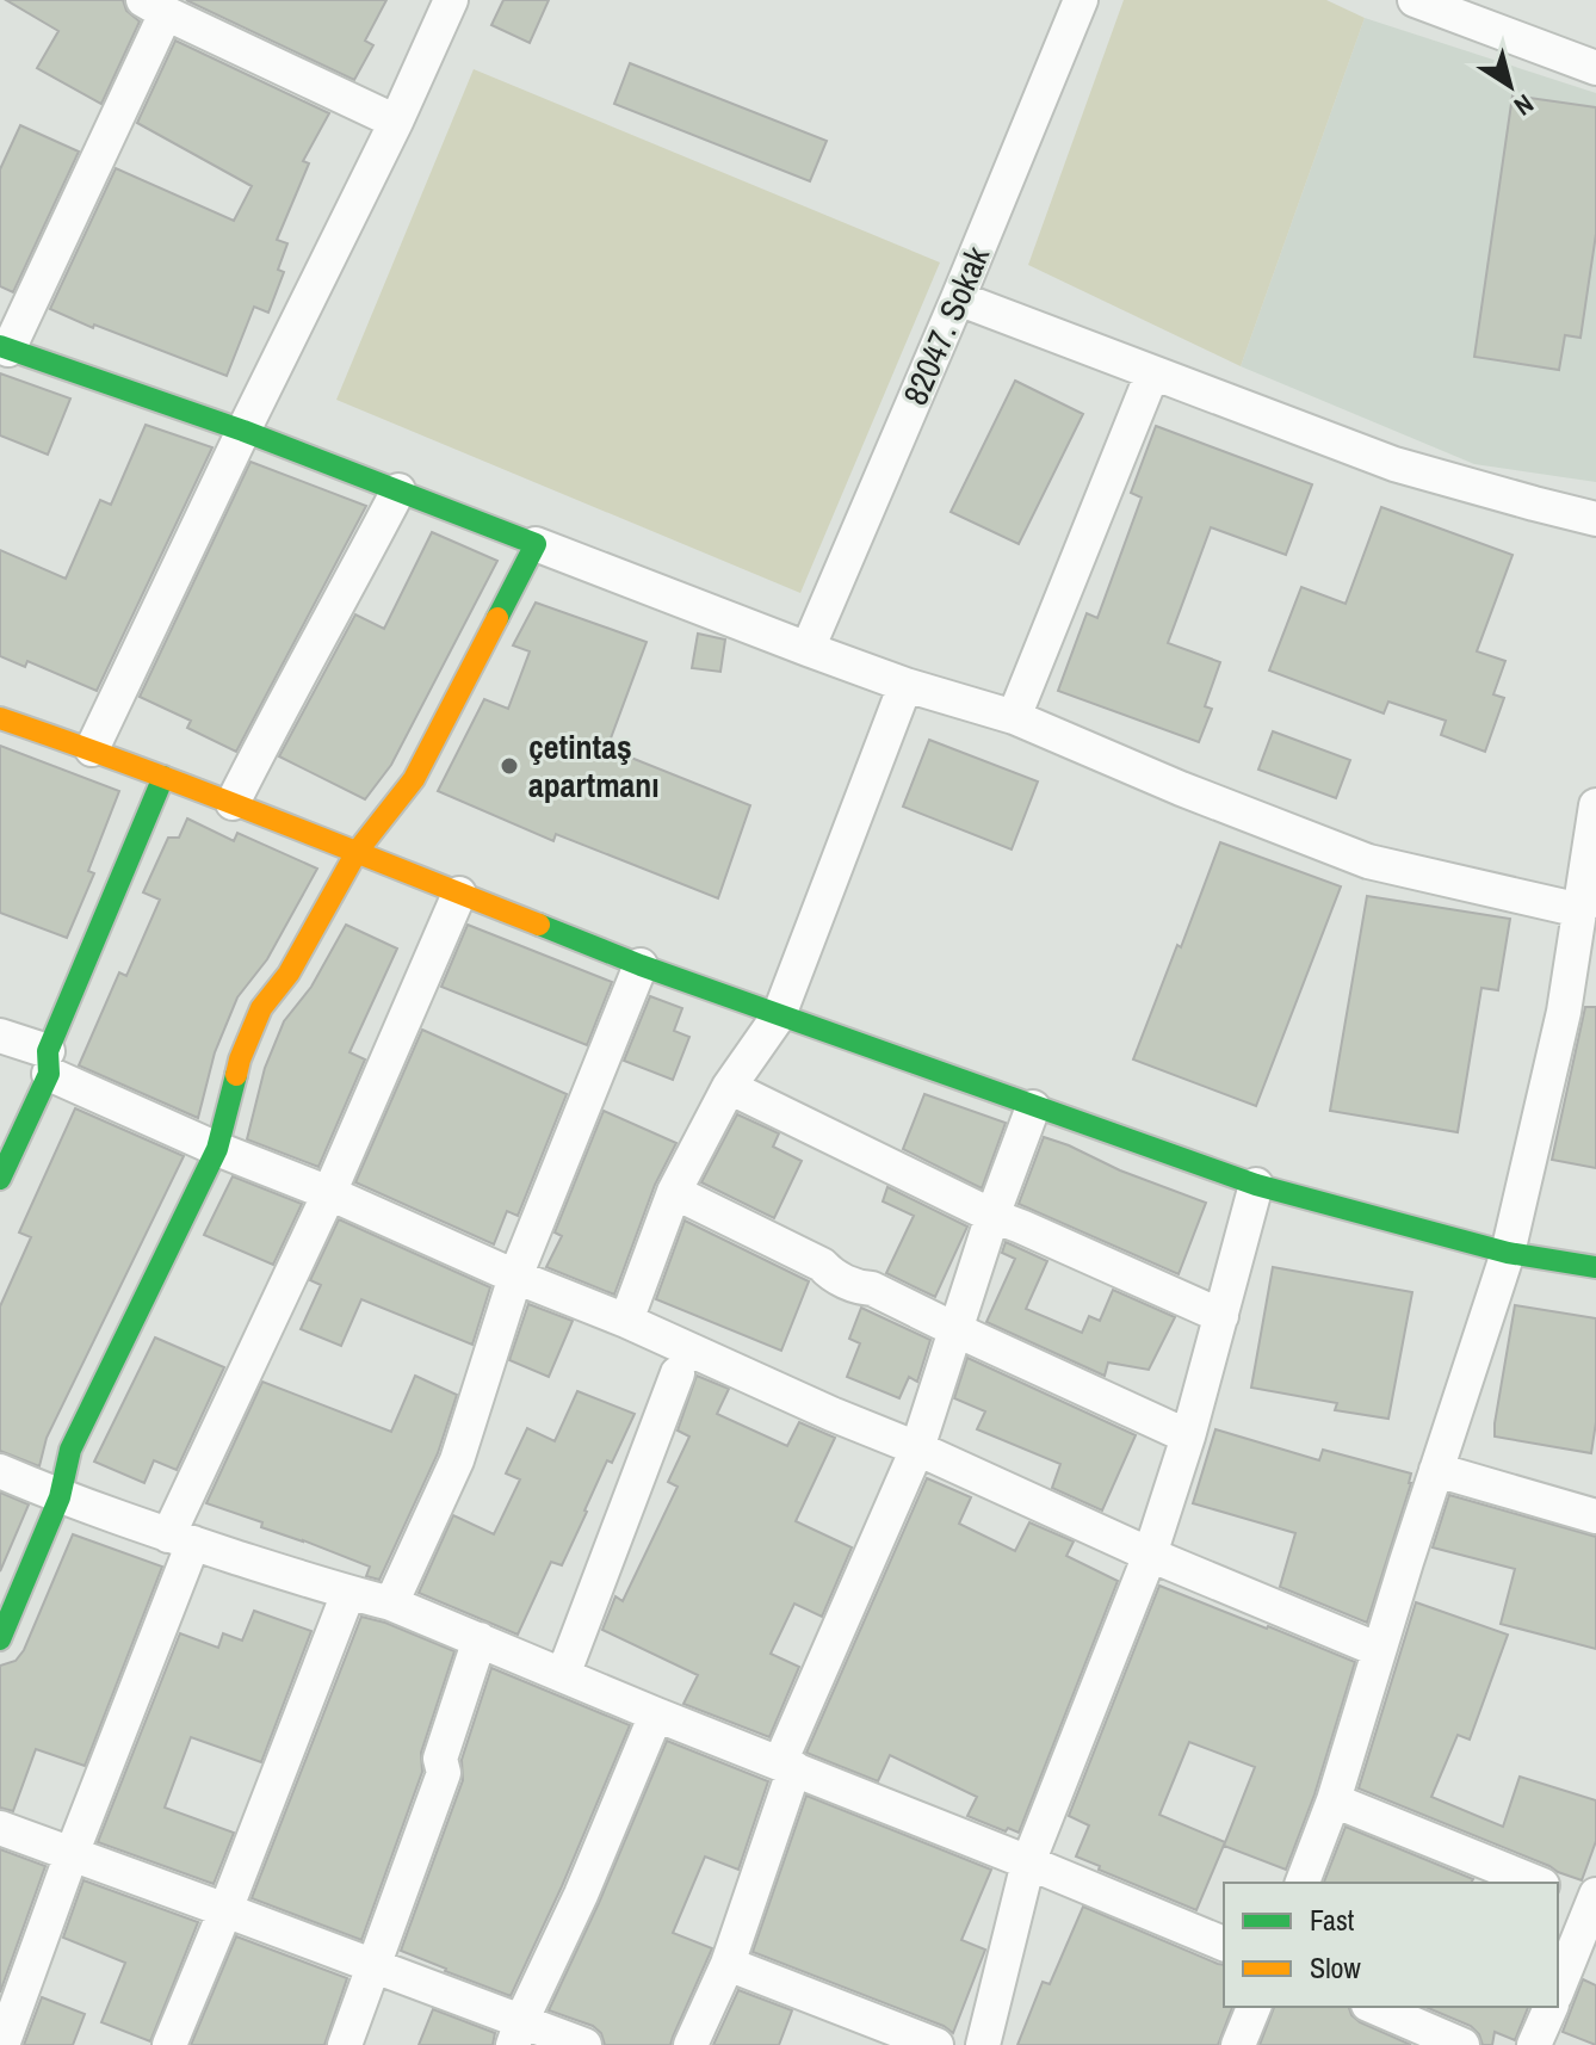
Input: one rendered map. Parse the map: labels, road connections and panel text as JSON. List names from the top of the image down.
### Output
{
  "streets": {
    "street": ["82047. Sokak"]
  },
  "places": ["çetintaş apartmanı"],
  "legend": ["Fast", "Slow"],
  "north": "bottom right"
}
